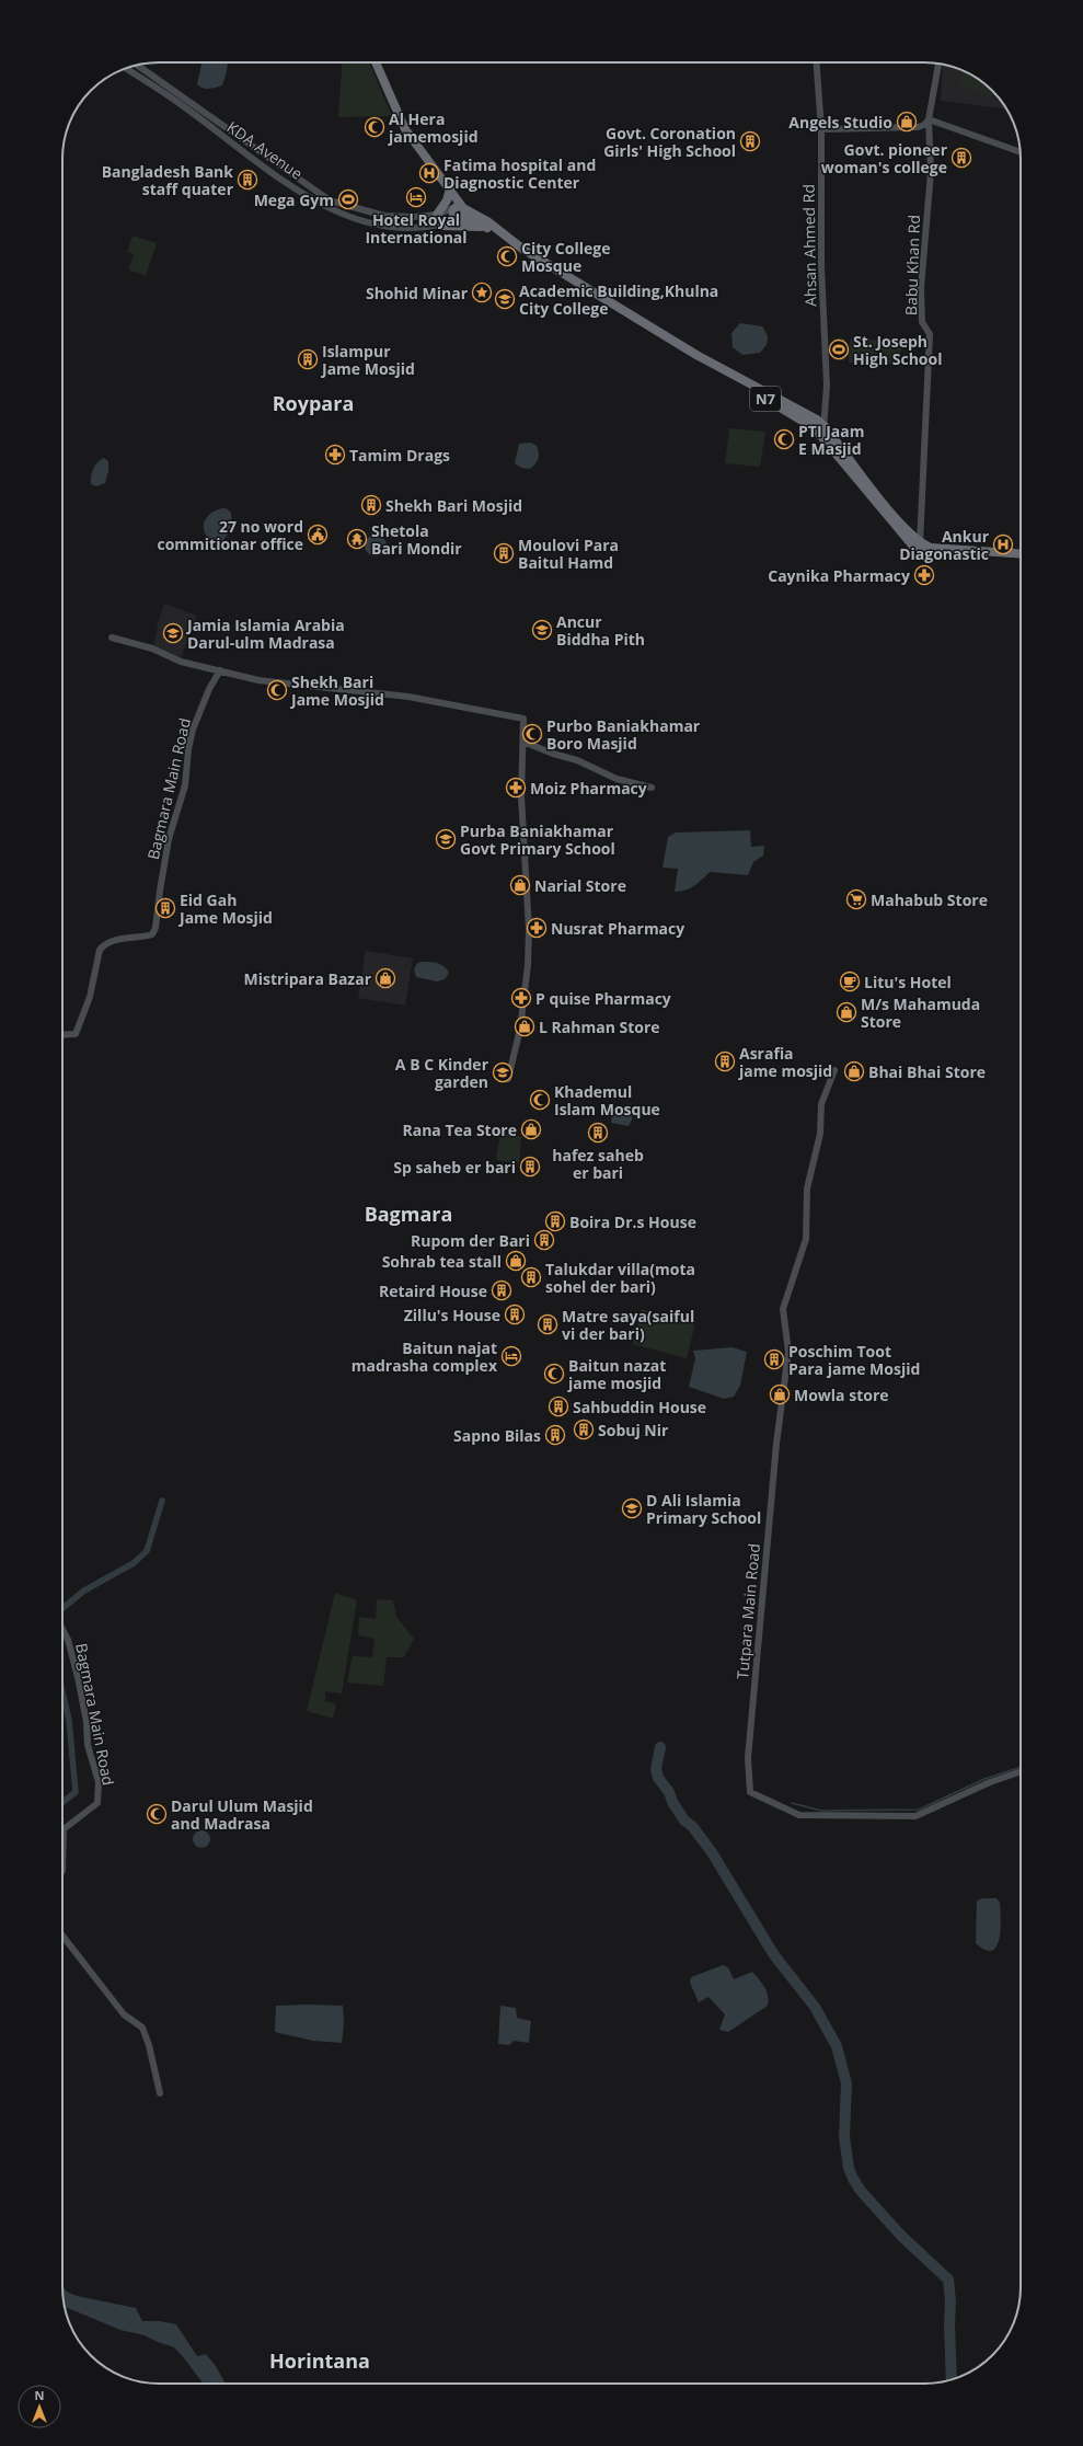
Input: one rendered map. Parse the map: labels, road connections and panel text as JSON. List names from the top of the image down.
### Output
{
  "streets": {
    "highway": ["N7"],
    "street": [
      "KDA Avenue",
      "Ahsan Ahmed Rd",
      "Babu Khan Rd",
      "Bagmara Main Road",
      "Tutpara Main Road"
    ]
  },
  "crossings": [
    ["Ahsan Ahmed Rd", "N7"],
    ["Babu Khan Rd", "N7"]
  ],
  "districts": ["Roypara", "Bagmara", "Horintana"],
  "places": {
    "shop": [
      "Angels Studio",
      "Narial Store",
      "Mistripara Bazar",
      "M/s Mahamuda Store",
      "L Rahman Store",
      "Bhai Bhai Store",
      "Rana Tea Store",
      "Sohrab tea stall",
      "Mowla store"
    ],
    "mosque": [
      "Al Hera jamemosjid",
      "City College Mosque",
      "PTI Jaam E Masjid",
      "Shekh Bari Jame Mosjid",
      "Purbo Baniakhamar Boro Masjid",
      "Khademul Islam Mosque",
      "Baitun nazat jame mosjid",
      "Darul Ulum Masjid and Madrasa"
    ],
    "building": [
      "Govt. Coronation Girls' High School",
      "Govt. pioneer woman's college",
      "Bangladesh Bank staff quater",
      "Islampur Jame Mosjid",
      "Shekh Bari Mosjid",
      "Moulovi Para Baitul Hamd",
      "Eid Gah Jame Mosjid",
      "Asrafia jame mosjid",
      "hafez saheb er bari",
      "Sp saheb er bari",
      "Boira Dr.s House",
      "Rupom der Bari",
      "Talukdar villa(mota sohel der bari)",
      "Retaird House",
      "Zillu's House",
      "Matre saya(saiful vi der bari)",
      "Poschim Toot Para jame Mosjid",
      "Sahbuddin House",
      "Sobuj Nir",
      "Sapno Bilas"
    ],
    "hospital": ["Fatima hospital and Diagnostic Center", "Ankur Diagonastic"],
    "hotel": ["Hotel Royal International", "Baitun najat madrasha complex"],
    "sports": ["Mega Gym", "St. Joseph High School"],
    "place": ["Shohid Minar"],
    "school or university": [
      "Academic Building,Khulna City College",
      "Ancur Biddha Pith",
      "Jamia Islamia Arabia Darul-ulm Madrasa",
      "Purba Baniakhamar Govt Primary School",
      "A B C Kinder garden",
      "D Ali Islamia Primary School"
    ],
    "pharmacy": [
      "Tamim Drags",
      "Caynika Pharmacy",
      "Moiz Pharmacy",
      "Nusrat Pharmacy",
      "P quise Pharmacy"
    ],
    "public building": ["27 no word commitionar office"],
    "temple": ["Shetola Bari Mondir"],
    "supermarket": ["Mahabub Store"],
    "cafe": ["Litu's Hotel"]
  },
  "north": "top"
}
